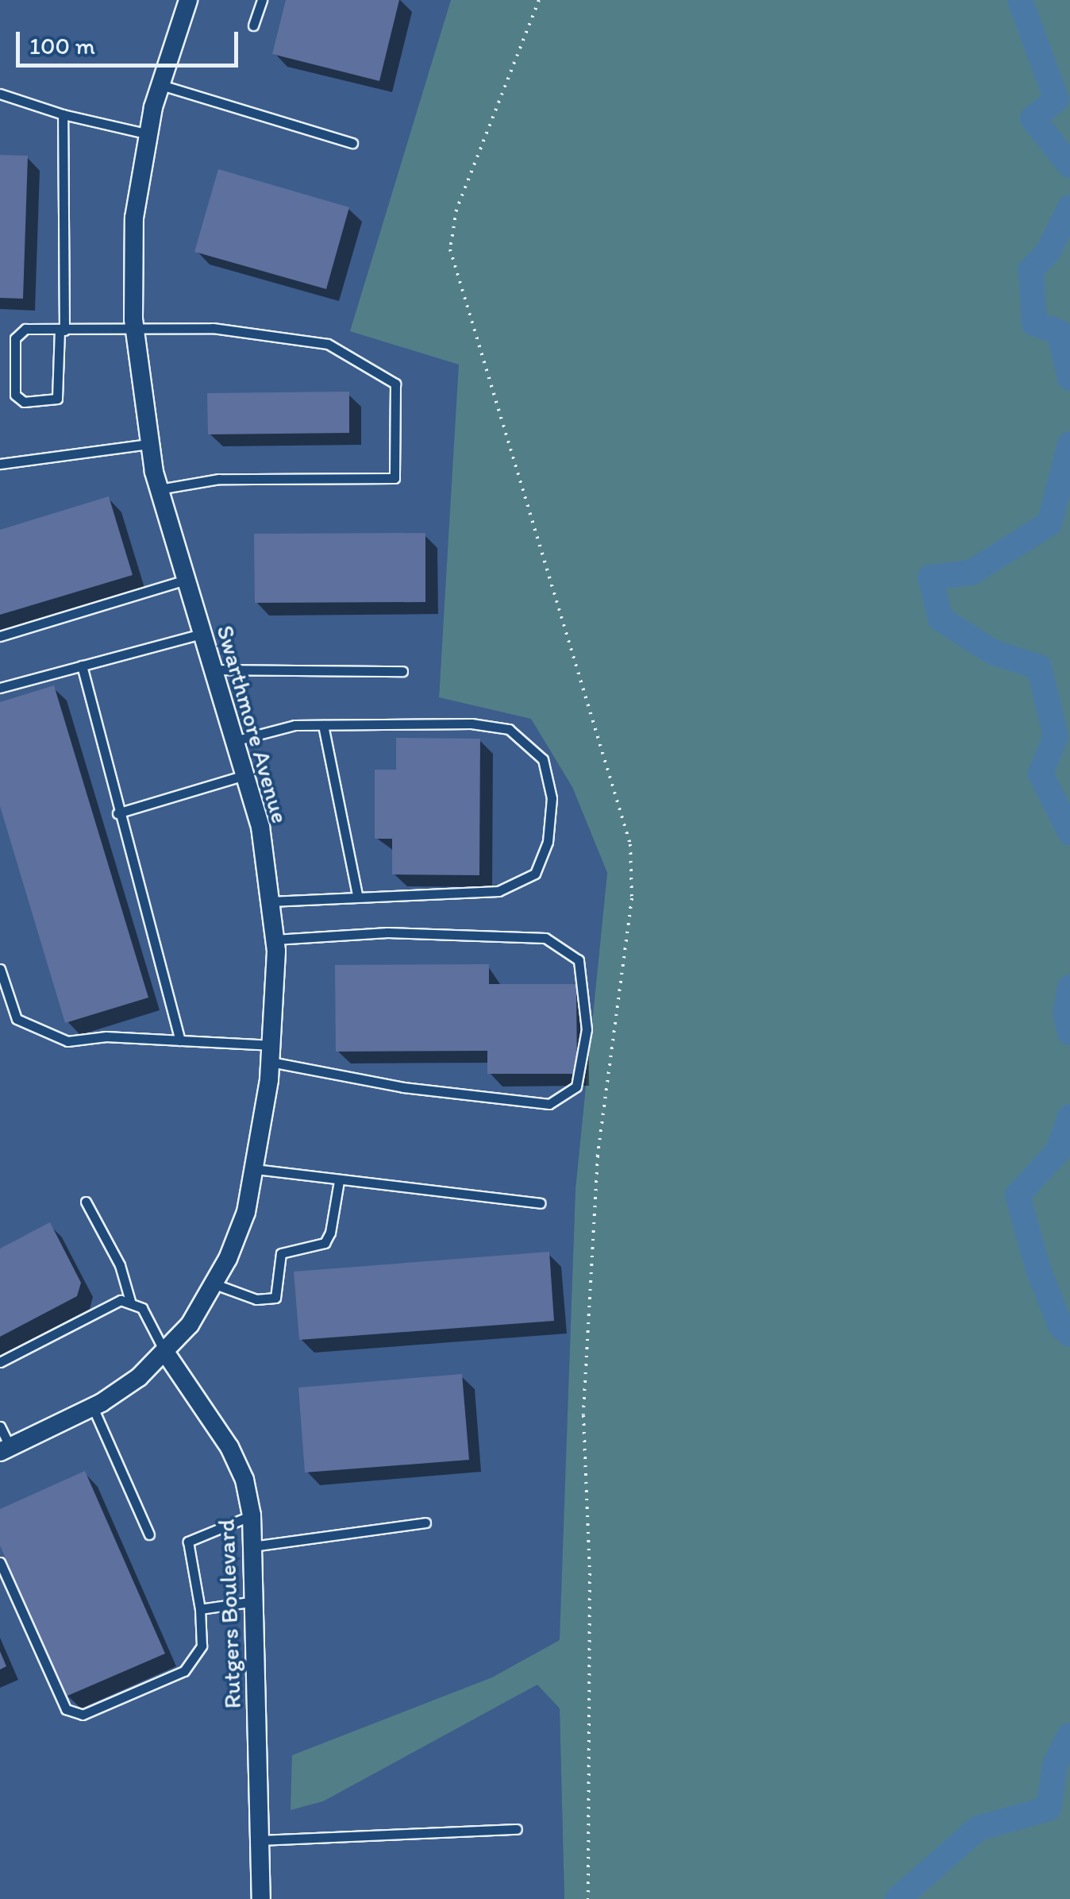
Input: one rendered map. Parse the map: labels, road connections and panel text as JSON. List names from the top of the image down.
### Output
{
  "streets": {
    "street": ["Swarthmore Avenue", "Rutgers Boulevard"]
  },
  "crossings": [
    ["Swarthmore Avenue", "Rutgers Boulevard"]
  ],
  "scale_bar": "100 m"
}
